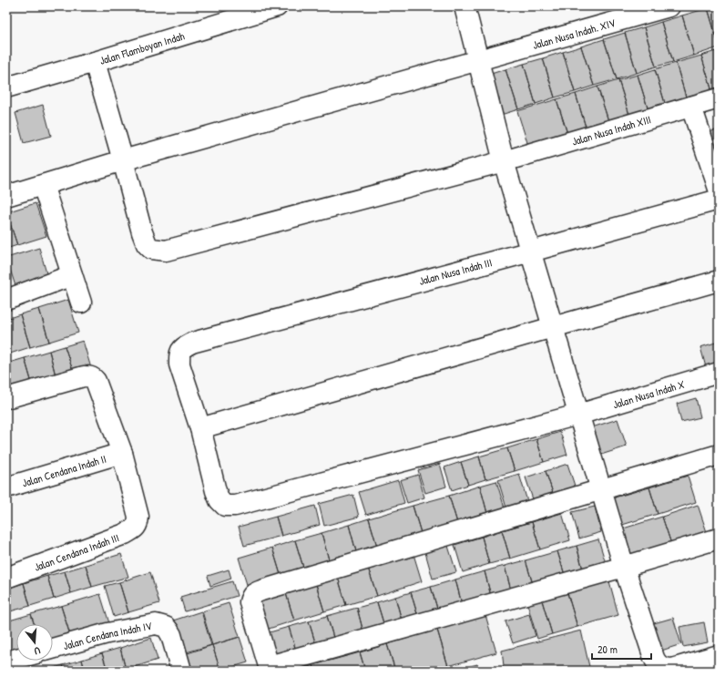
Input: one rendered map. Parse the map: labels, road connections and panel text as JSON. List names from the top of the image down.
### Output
{
  "streets": {
    "street": [
      "Jalan Nusa Indah. XIV",
      "Jalan Flamboyan Indah",
      "Jalan Nusa Indah XIII",
      "Jalan Nusa Indah III",
      "Jalan Nusa Indah X",
      "Jalan Cendana Indah II",
      "Jalan Cendana Indah III",
      "Jalan Cendana Indah IV"
    ]
  },
  "crossings": [
    ["Jalan Nusa Indah. XIV", "Jalan Nusa Indah XIII"],
    ["Jalan Flamboyan Indah", "Jalan Nusa Indah XIII"],
    ["Jalan Nusa Indah III", "Jalan Nusa Indah X"],
    ["Jalan Cendana Indah II", "Jalan Cendana Indah III"]
  ],
  "scale_bar": "20 m",
  "north": "bottom"
}
